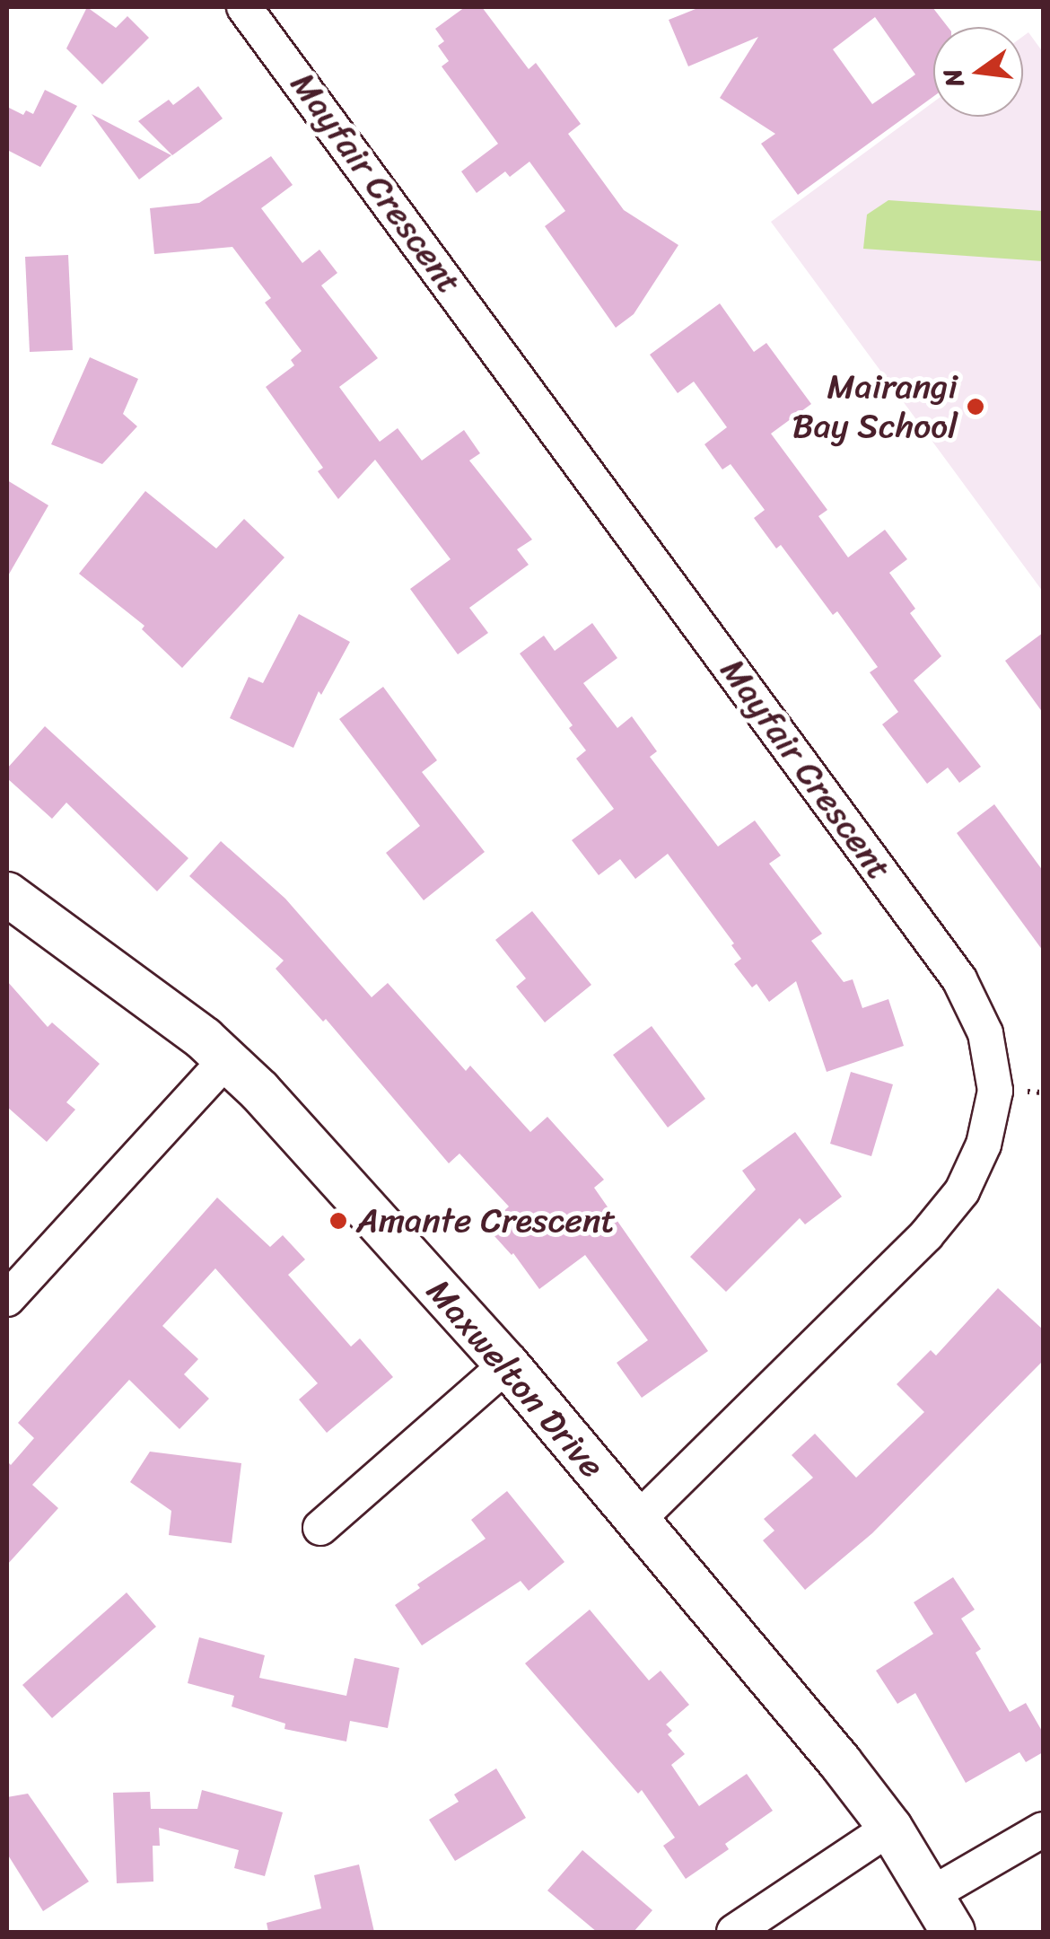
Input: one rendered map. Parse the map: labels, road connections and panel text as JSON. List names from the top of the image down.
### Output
{
  "streets": {
    "street": ["Mayfair Crescent", "Maxwelton Drive"]
  },
  "crossings": [
    ["Mayfair Crescent", "Maxwelton Drive"]
  ],
  "places": ["Mairangi Bay School", "Amante Crescent"],
  "north": "left"
}
